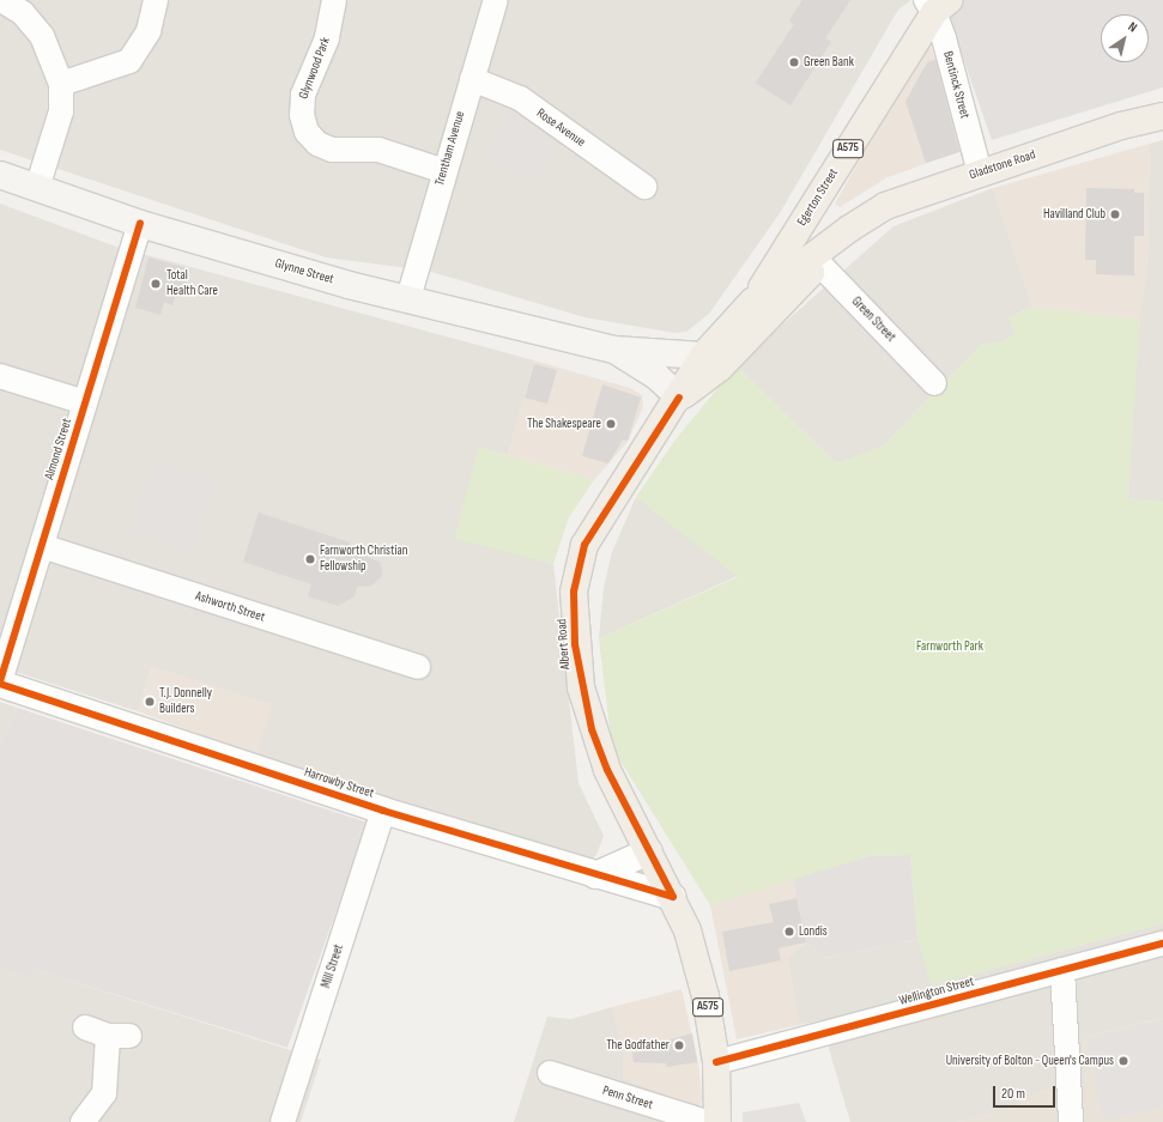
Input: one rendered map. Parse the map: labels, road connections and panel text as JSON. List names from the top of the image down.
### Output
{
  "streets": {
    "main road": [
      "A575",
      "Gladstone Road",
      "Egerton Street",
      "Glynne Street",
      "Albert Road"
    ],
    "street": [
      "Glynwood Park",
      "Bentinck Street",
      "Rose Avenue",
      "Trentham Avenue",
      "Green Street",
      "Almond Street",
      "Ashworth Street",
      "Harrowby Street",
      "Mill Street",
      "Wellington Street",
      "Penn Street"
    ]
  },
  "crossings": [
    ["Glynwood Park", "Trentham Avenue"],
    ["Bentinck Street", "Gladstone Road"],
    ["Bentinck Street", "Egerton Street"],
    ["Rose Avenue", "Trentham Avenue"],
    ["Trentham Avenue", "Glynne Street"],
    ["A575", "Gladstone Road"],
    ["A575", "Egerton Street"],
    ["A575", "Glynne Street"],
    ["A575", "Albert Road"],
    ["Gladstone Road", "Egerton Street"],
    ["Gladstone Road", "Glynne Street"],
    ["Gladstone Road", "Green Street"],
    ["Gladstone Road", "Albert Road"],
    ["Glynne Street", "Almond Street"],
    ["Glynne Street", "Albert Road"],
    ["Almond Street", "Ashworth Street"],
    ["Almond Street", "Harrowby Street"],
    ["Albert Road", "Harrowby Street"],
    ["Albert Road", "Wellington Street"],
    ["Harrowby Street", "Mill Street"]
  ],
  "parks": ["Farnworth Park"],
  "places": [
    "Green Bank",
    "Havilland Club",
    "Total Health Care",
    "The Shakespeare",
    "Farnworth Christian Fellowship",
    "T.J. Donnelly Builders",
    "Londis",
    "The Godfather",
    "University of Bolton - Queen's Campus"
  ],
  "scale_bar": "20 m",
  "north": "top right"
}
